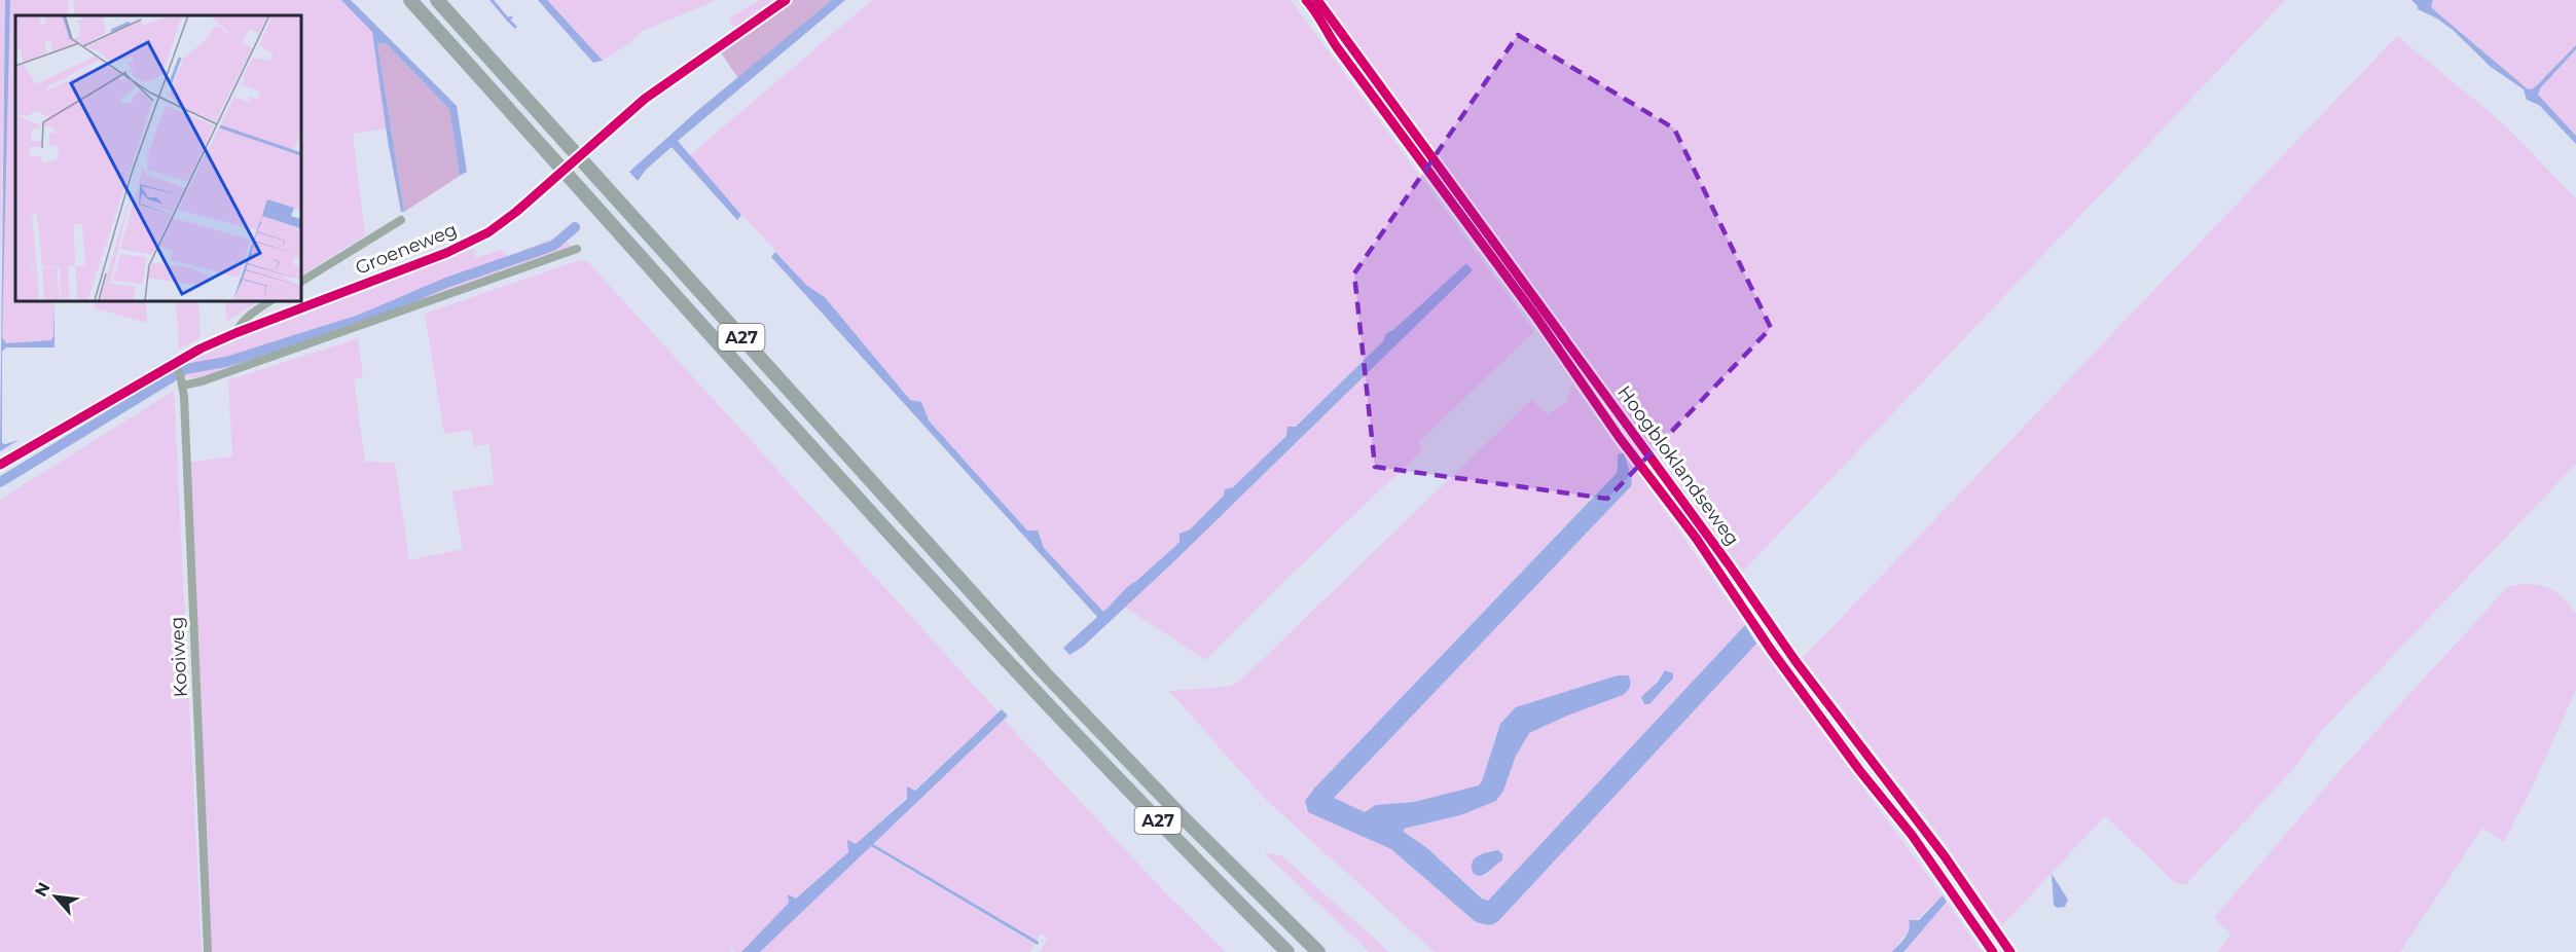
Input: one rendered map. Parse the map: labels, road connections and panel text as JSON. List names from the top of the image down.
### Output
{
  "streets": {
    "highway": ["A27"],
    "street": ["Groeneweg", "Hoogbloklandseweg", "Kooiweg"]
  },
  "crossings": [
    ["Groeneweg", "Kooiweg"]
  ],
  "north": "top left"
}
